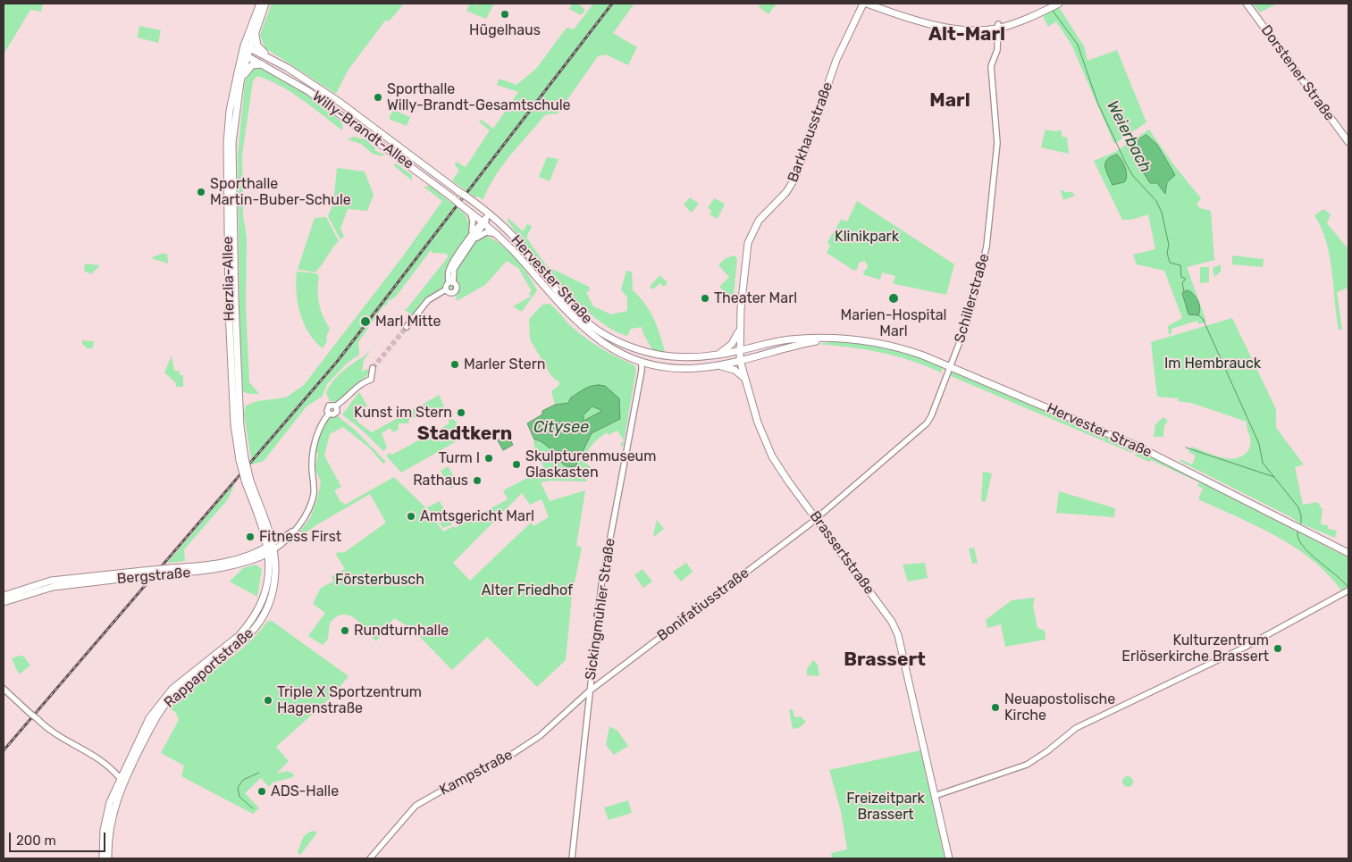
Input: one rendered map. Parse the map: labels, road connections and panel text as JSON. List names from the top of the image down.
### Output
{
  "streets": {
    "main road": [
      "Dorstener Straße",
      "Willy-Brandt-Allee",
      "Barkhausstraße",
      "Herzlia-Allee",
      "Hervester Straße",
      "Brassertstraße",
      "Bergstraße",
      "Rappaportstraße"
    ],
    "street": [
      "Schillerstraße",
      "Bonifatiusstraße",
      "Sickingmühler Straße",
      "Kampstraße"
    ]
  },
  "crossings": [
    ["Willy-Brandt-Allee", "Herzlia-Allee"],
    ["Willy-Brandt-Allee", "Hervester Straße"],
    ["Barkhausstraße", "Brassertstraße"],
    ["Herzlia-Allee", "Bergstraße"],
    ["Herzlia-Allee", "Rappaportstraße"],
    ["Hervester Straße", "Schillerstraße"],
    ["Hervester Straße", "Brassertstraße"],
    ["Hervester Straße", "Sickingmühler Straße"],
    ["Schillerstraße", "Brassertstraße"],
    ["Schillerstraße", "Bonifatiusstraße"],
    ["Brassertstraße", "Bonifatiusstraße"],
    ["Bergstraße", "Rappaportstraße"],
    ["Bonifatiusstraße", "Sickingmühler Straße"],
    ["Bonifatiusstraße", "Kampstraße"],
    ["Sickingmühler Straße", "Kampstraße"]
  ],
  "districts": [
    "Alt-Marl",
    "Marl",
    "Stadtkern",
    "Brassert"
  ],
  "water": ["Weierbach", "Citysee"],
  "parks": [
    "Klinikpark",
    "Im Hembrauck",
    "Försterbusch",
    "Alter Friedhof",
    "Freizeitpark Brassert"
  ],
  "places": [
    "Hügelhaus",
    "Sporthalle Willy-Brandt-Gesamtschule",
    "Sporthalle Martin-Buber-Schule",
    "Theater Marl",
    "Marien-Hospital Marl",
    "Marl Mitte",
    "Marler Stern",
    "Kunst im Stern",
    "Turm I",
    "Skulpturenmuseum Glaskasten",
    "Rathaus",
    "Amtsgericht Marl",
    "Fitness First",
    "Rundturnhalle",
    "Kulturzentrum Erlöserkirche Brassert",
    "Triple X Sportzentrum Hagenstraße",
    "Neuapostolische Kirche",
    "ADS-Halle"
  ],
  "scale_bar": "200 m"
}
